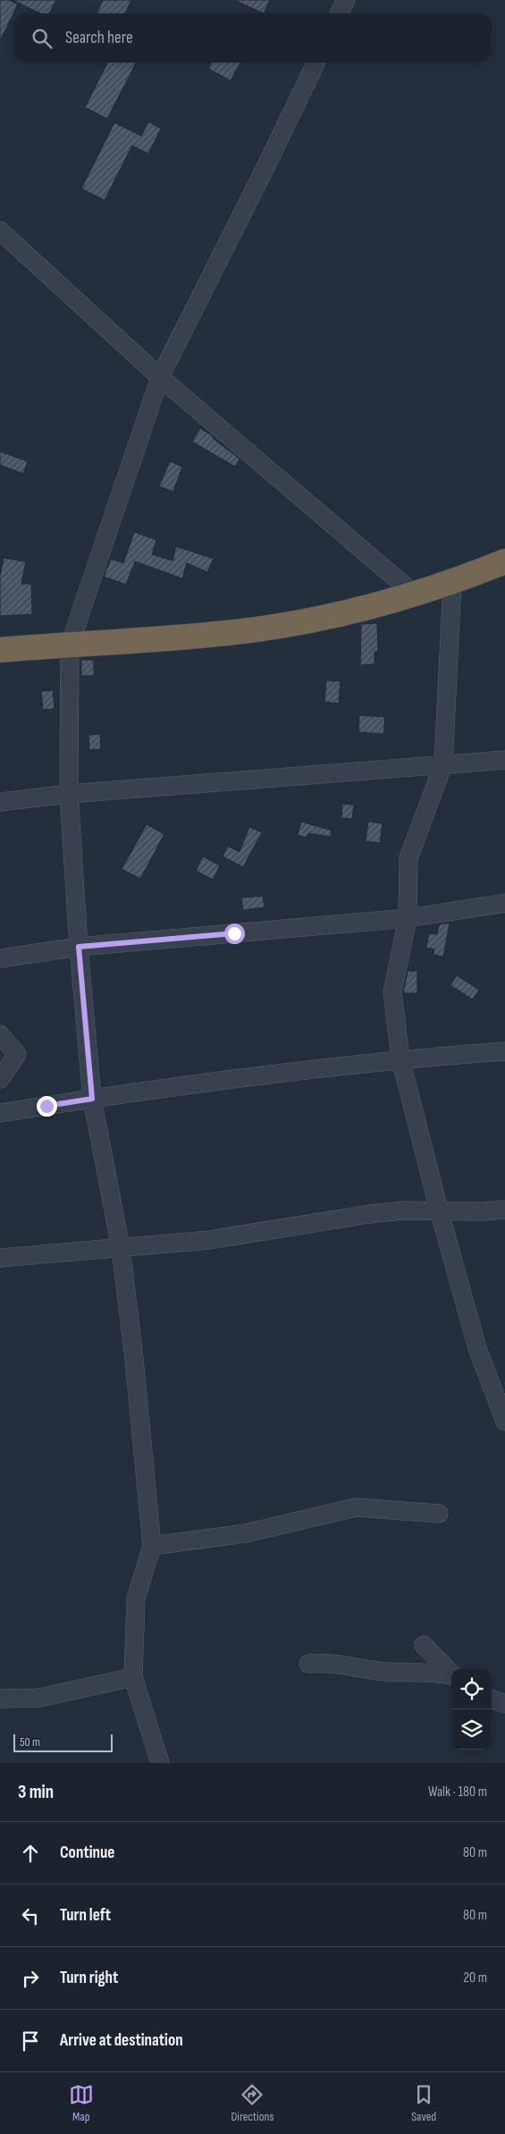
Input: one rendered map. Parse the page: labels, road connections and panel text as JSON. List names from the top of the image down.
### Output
{
  "scale_bar": "50 m",
  "page": {
    "search": "Search here",
    "scale": "50 m",
    "heading": ["3 min", "Walk · 180 m"],
    "list": [
      ["Continue", "80 m"],
      ["Turn left", "80 m"],
      ["Turn right", "20 m"],
      "Arrive at destination"
    ],
    "nav": ["Map", "Directions", "Saved"]
  }
}
